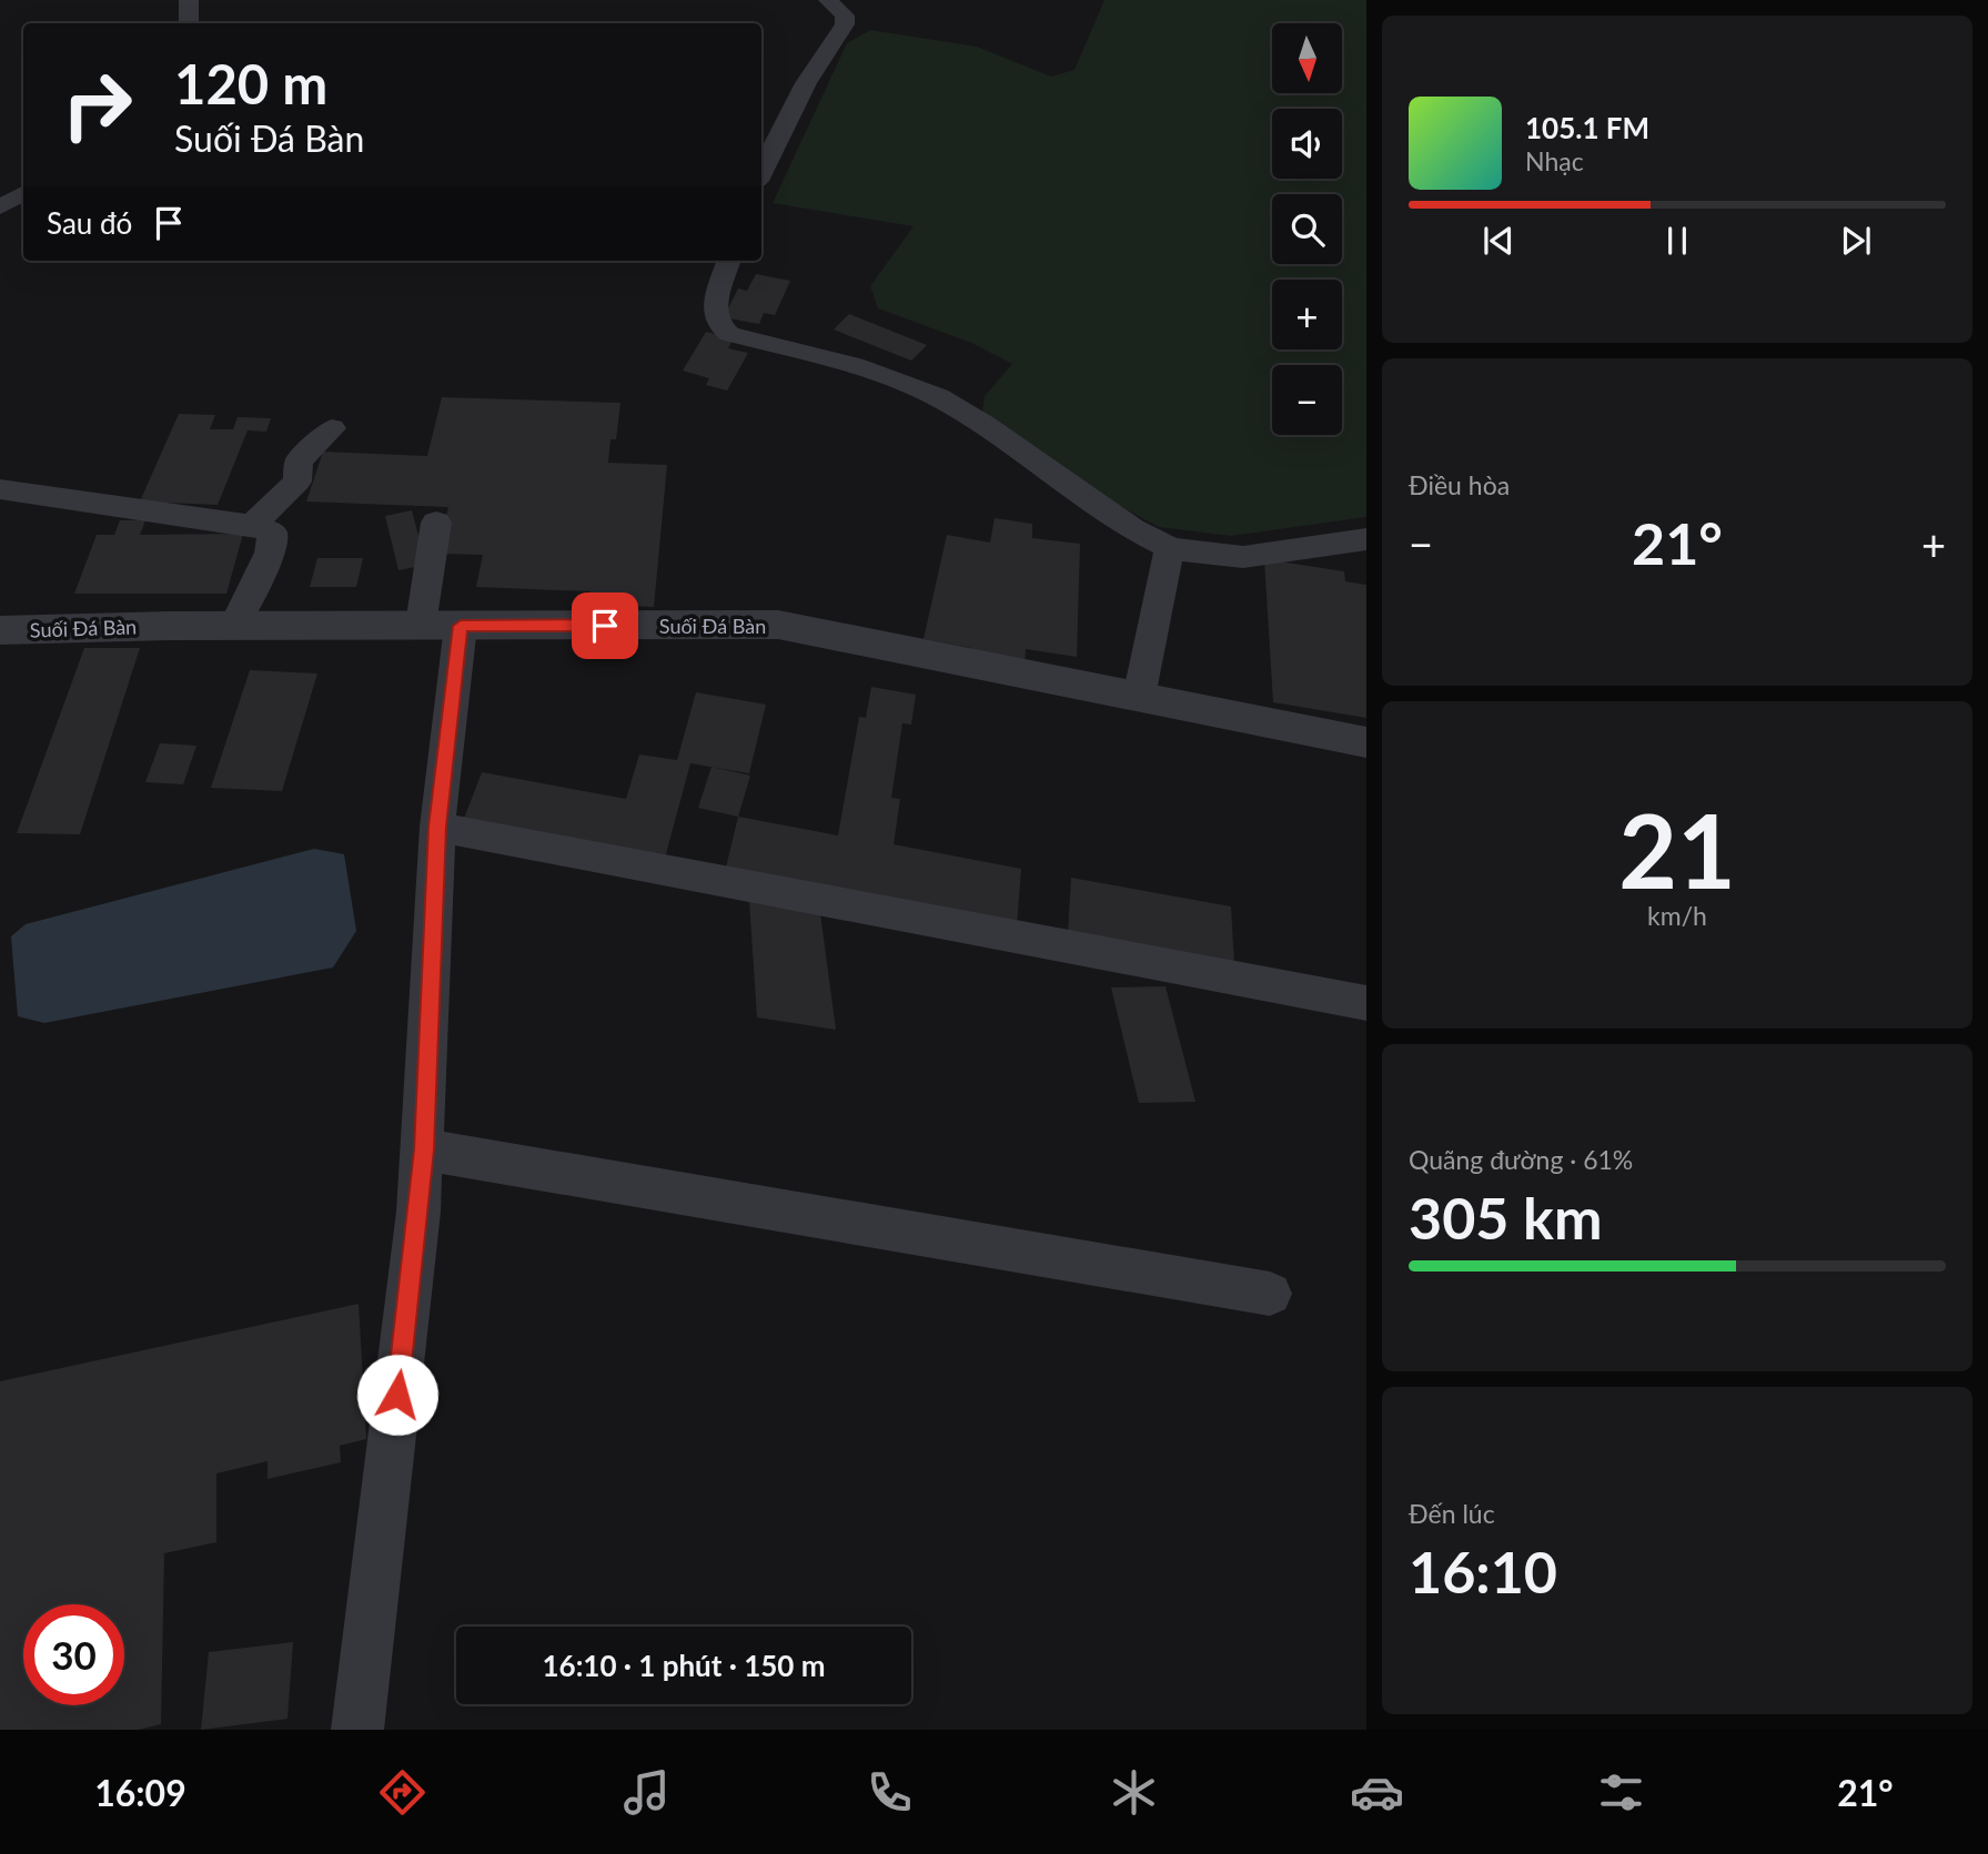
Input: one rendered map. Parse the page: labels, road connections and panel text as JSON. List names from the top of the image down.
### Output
{
  "streets": {
    "street": ["Suối Đá Bàn"]
  },
  "north": "bottom",
  "page": {
    "map_buttons": ["+", "−"],
    "turn": ["120 m", "Suối Đá Bàn"],
    "song": ["105.1 FM", "Nhạc"],
    "then": "Sau đó",
    "tile": [
      "Điều hòa",
      ["21", "km/h"],
      ["Quãng đường · 61%", "305 km"],
      ["Đến lúc", "16:10"]
    ],
    "heat": ["−", "21°", "+"],
    "limit": "30",
    "trip": "16:10 · 1 phút · 150 m",
    "tabs": ["16:09", "21°"]
  }
}
